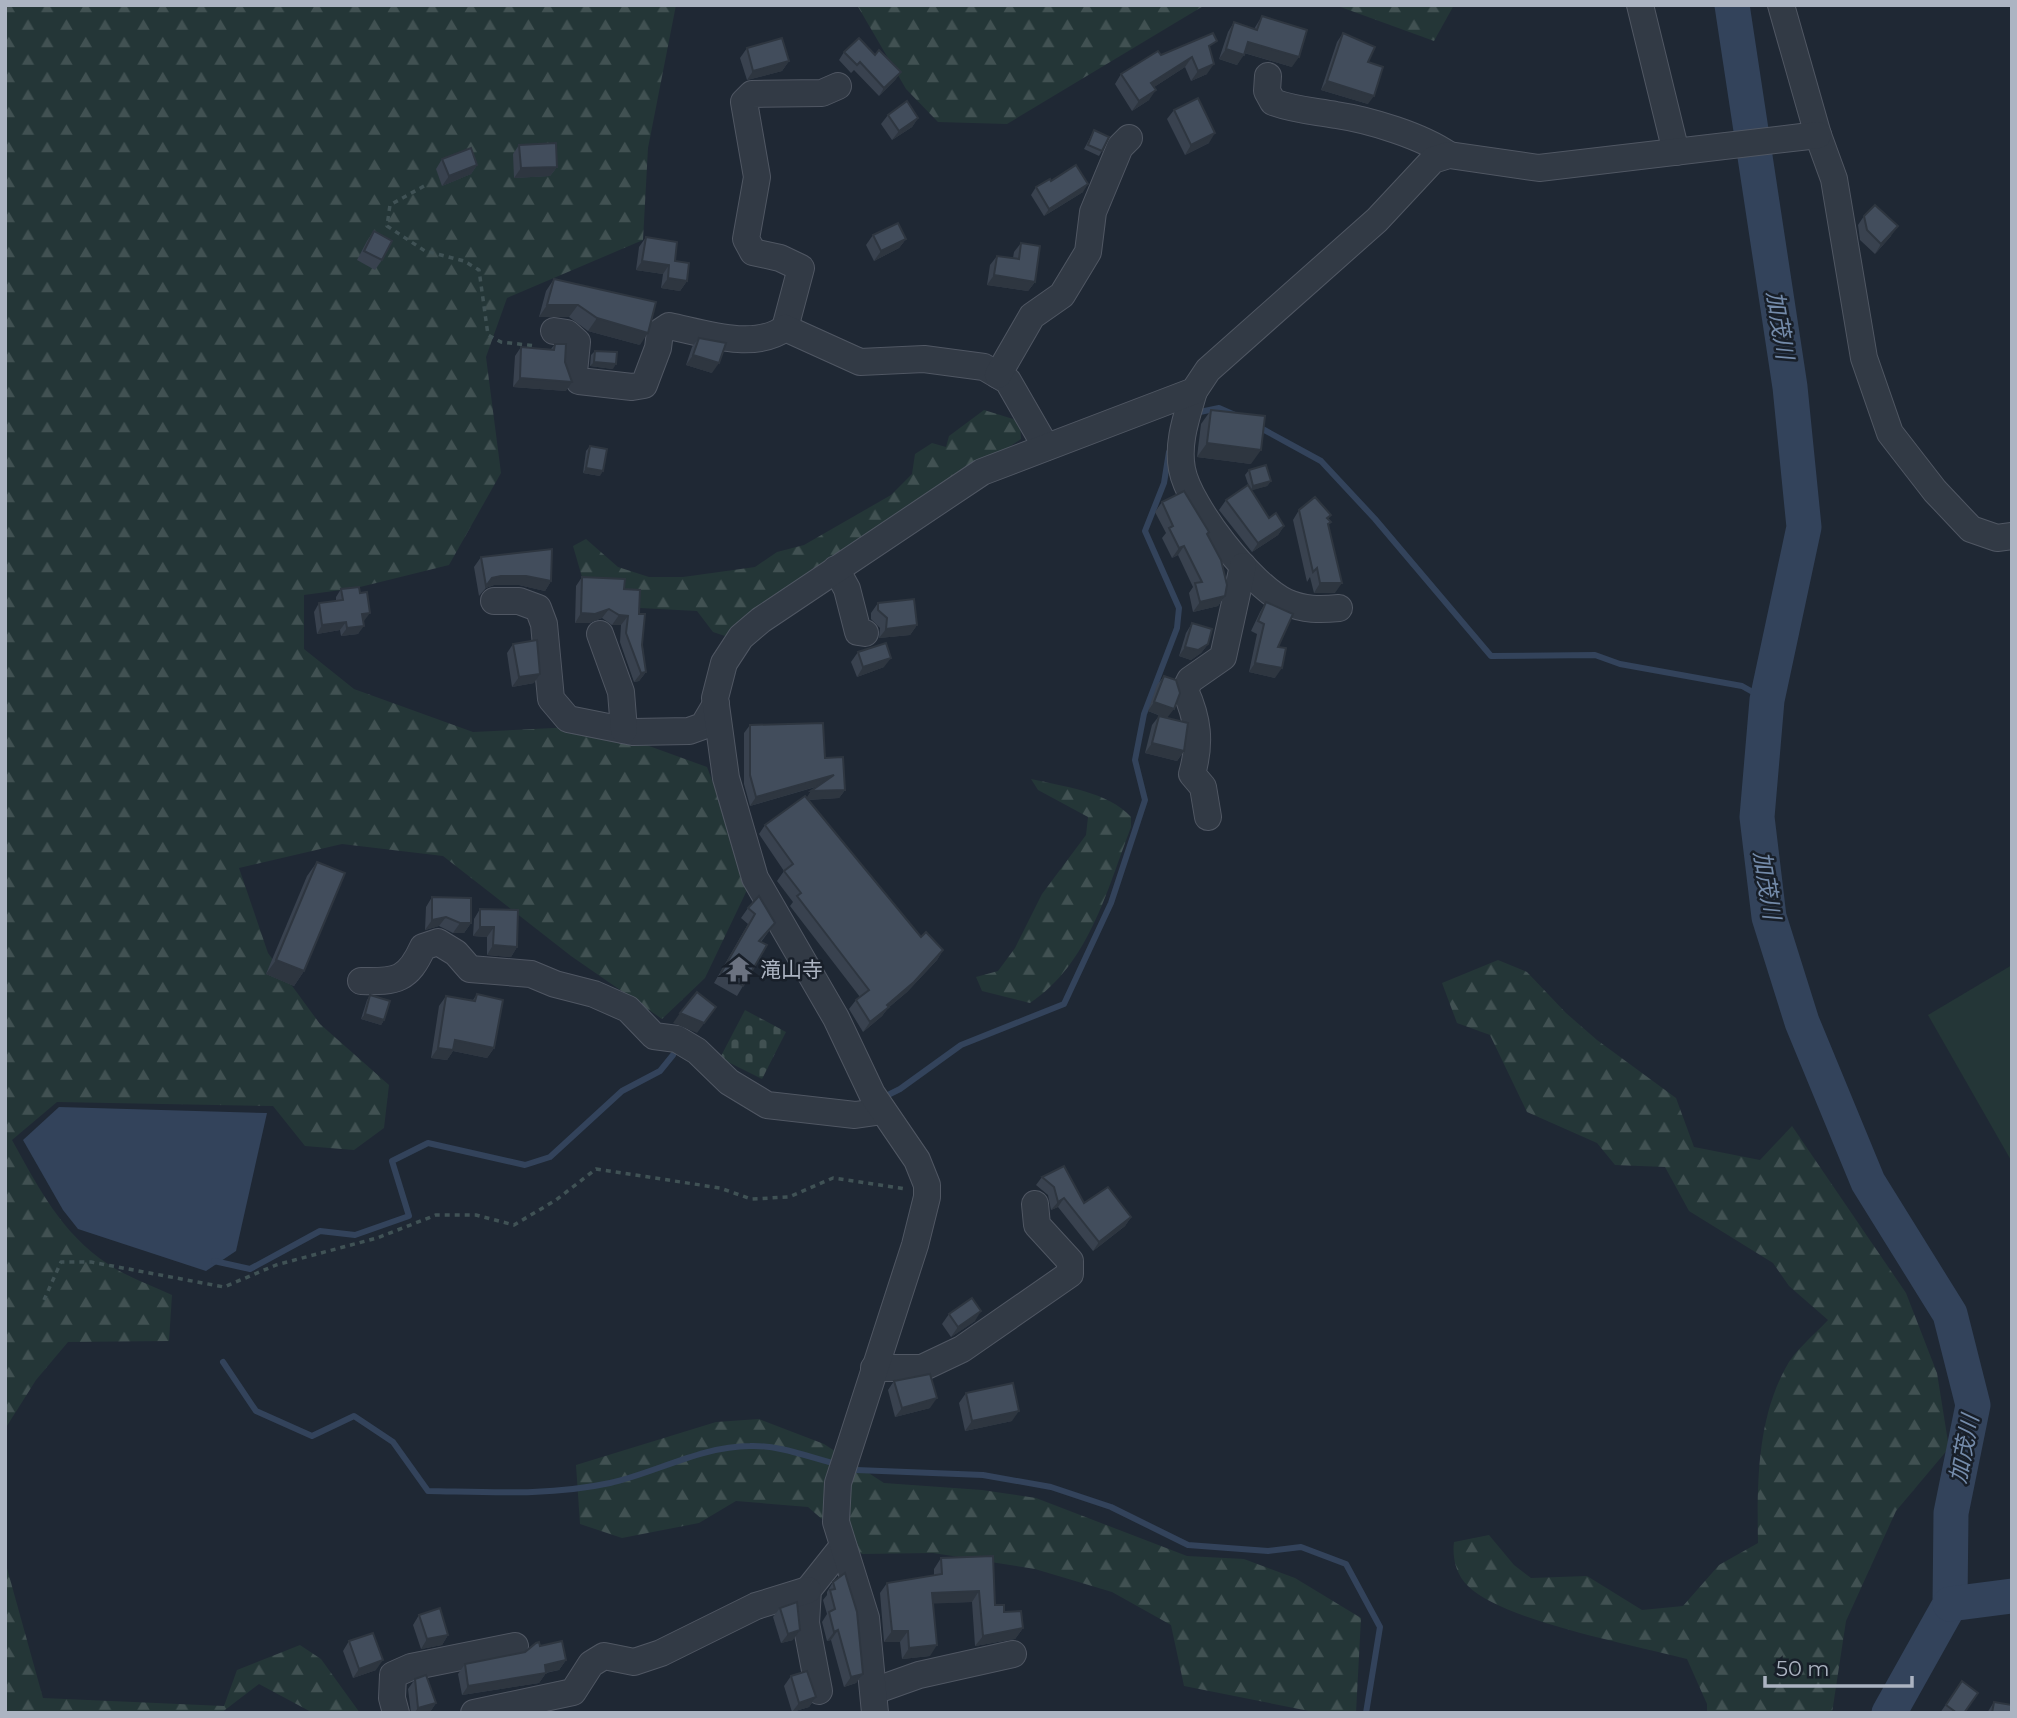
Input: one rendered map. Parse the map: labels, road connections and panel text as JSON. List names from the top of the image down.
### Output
{
  "water": ["加茂川"],
  "places": {
    "temple": ["滝山寺"]
  },
  "scale_bar": "50 m"
}
